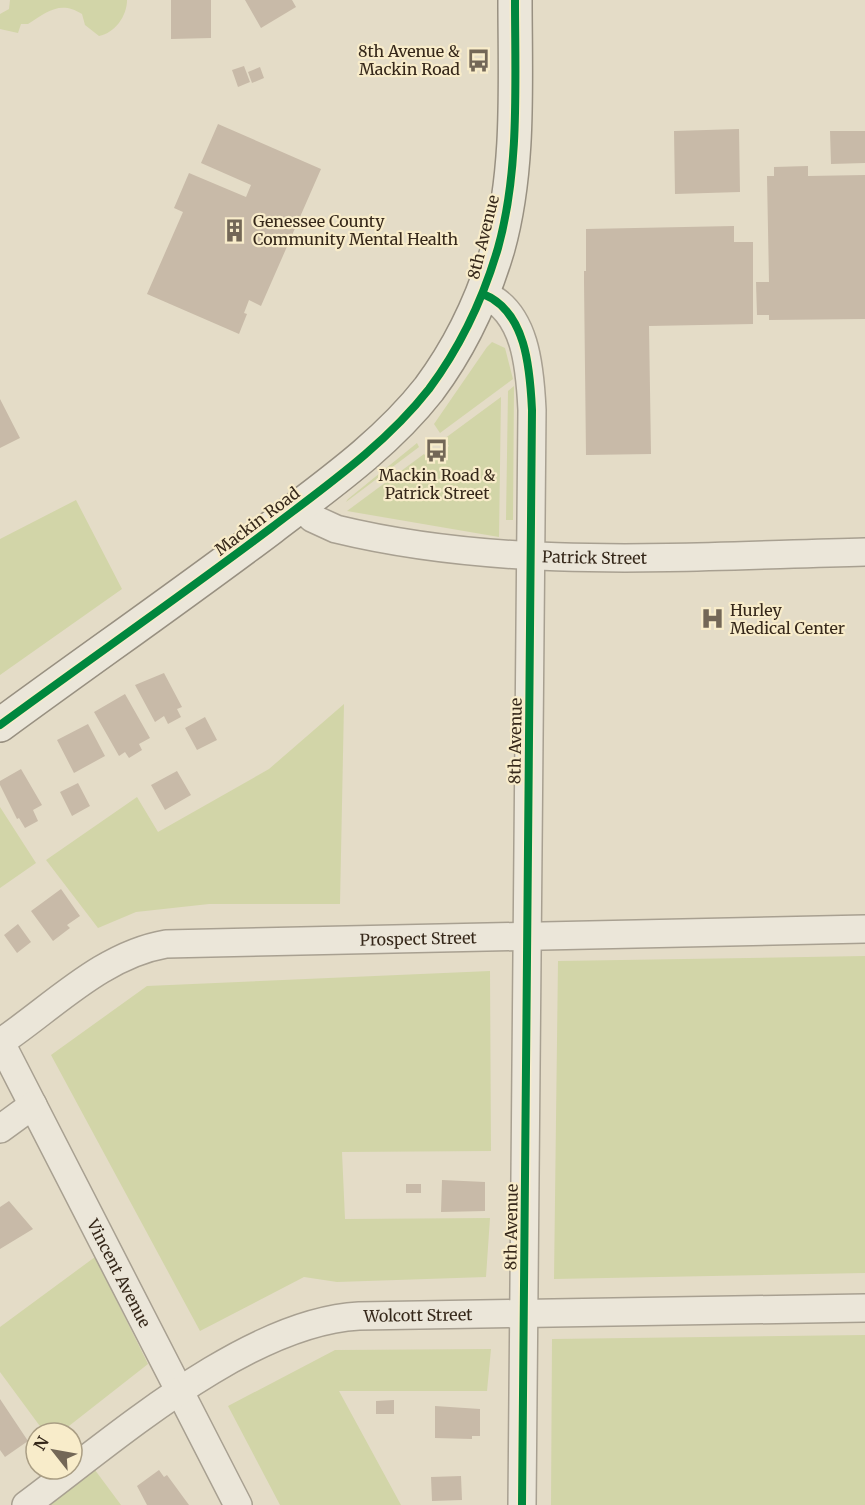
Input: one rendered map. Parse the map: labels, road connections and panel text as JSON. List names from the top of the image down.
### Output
{
  "streets": {
    "street": [
      "8th Avenue",
      "Mackin Road",
      "Patrick Street",
      "Prospect Street",
      "Vincent Avenue",
      "Wolcott Street"
    ]
  },
  "crossings": [
    ["8th Avenue", "Mackin Road"],
    ["8th Avenue", "Patrick Street"],
    ["8th Avenue", "Prospect Street"],
    ["8th Avenue", "Wolcott Street"],
    ["Mackin Road", "Patrick Street"],
    ["Prospect Street", "Vincent Avenue"],
    ["Vincent Avenue", "Wolcott Street"]
  ],
  "places": {
    "bus stop": ["8th Avenue & Mackin Road", "Mackin Road & Patrick Street"],
    "building": ["Genessee County Community Mental Health"],
    "hospital": ["Hurley Medical Center"]
  },
  "north": "top left"
}
